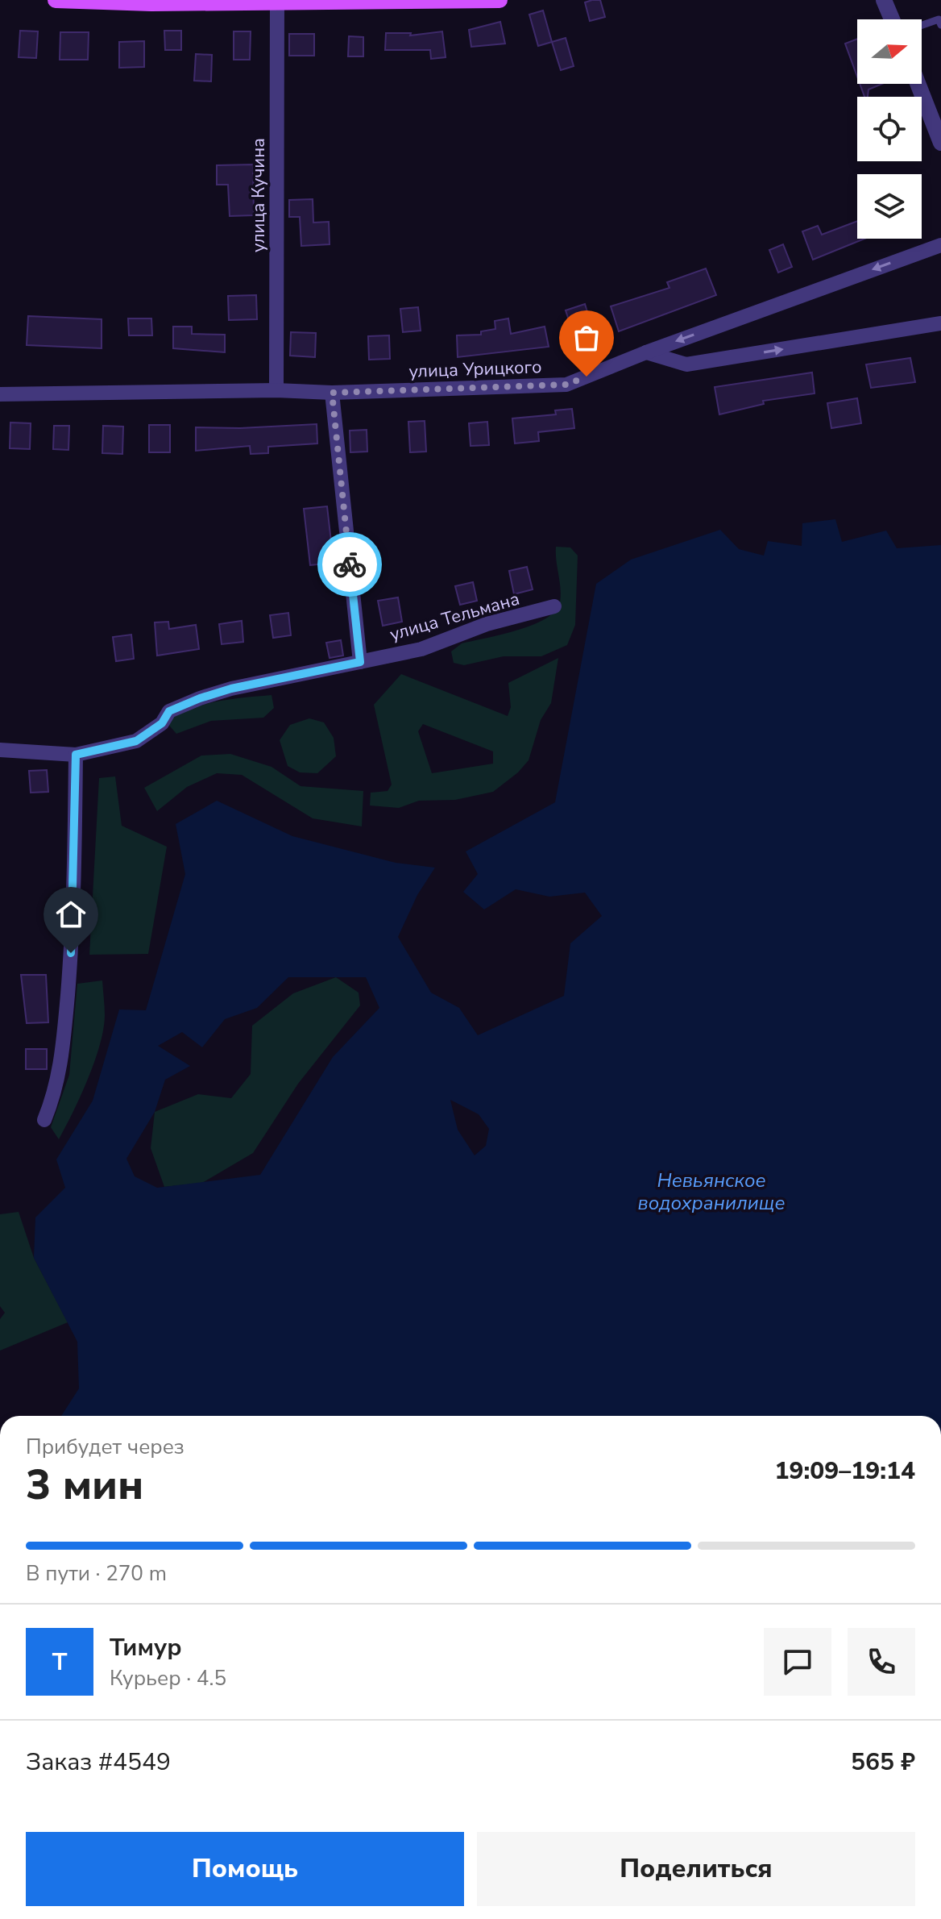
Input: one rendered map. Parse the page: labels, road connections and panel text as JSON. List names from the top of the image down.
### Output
{
  "streets": {
    "street": ["улица Кучина", "улица Урицкого", "улица Тельмана"]
  },
  "crossings": [
    ["улица Кучина", "улица Урицкого"]
  ],
  "water": ["Невьянское водохранилище"],
  "north": "right",
  "page": {
    "heading": ["3 мин", "Прибудет через", "19:09–19:14"],
    "panel": [
      "Тимур",
      "Курьер · 4.5",
      "Заказ #4549",
      "565 ₽"
    ],
    "bar": "В пути · 270 m",
    "round": "Т",
    "buttons": ["Помощь", "Поделиться"]
  }
}
